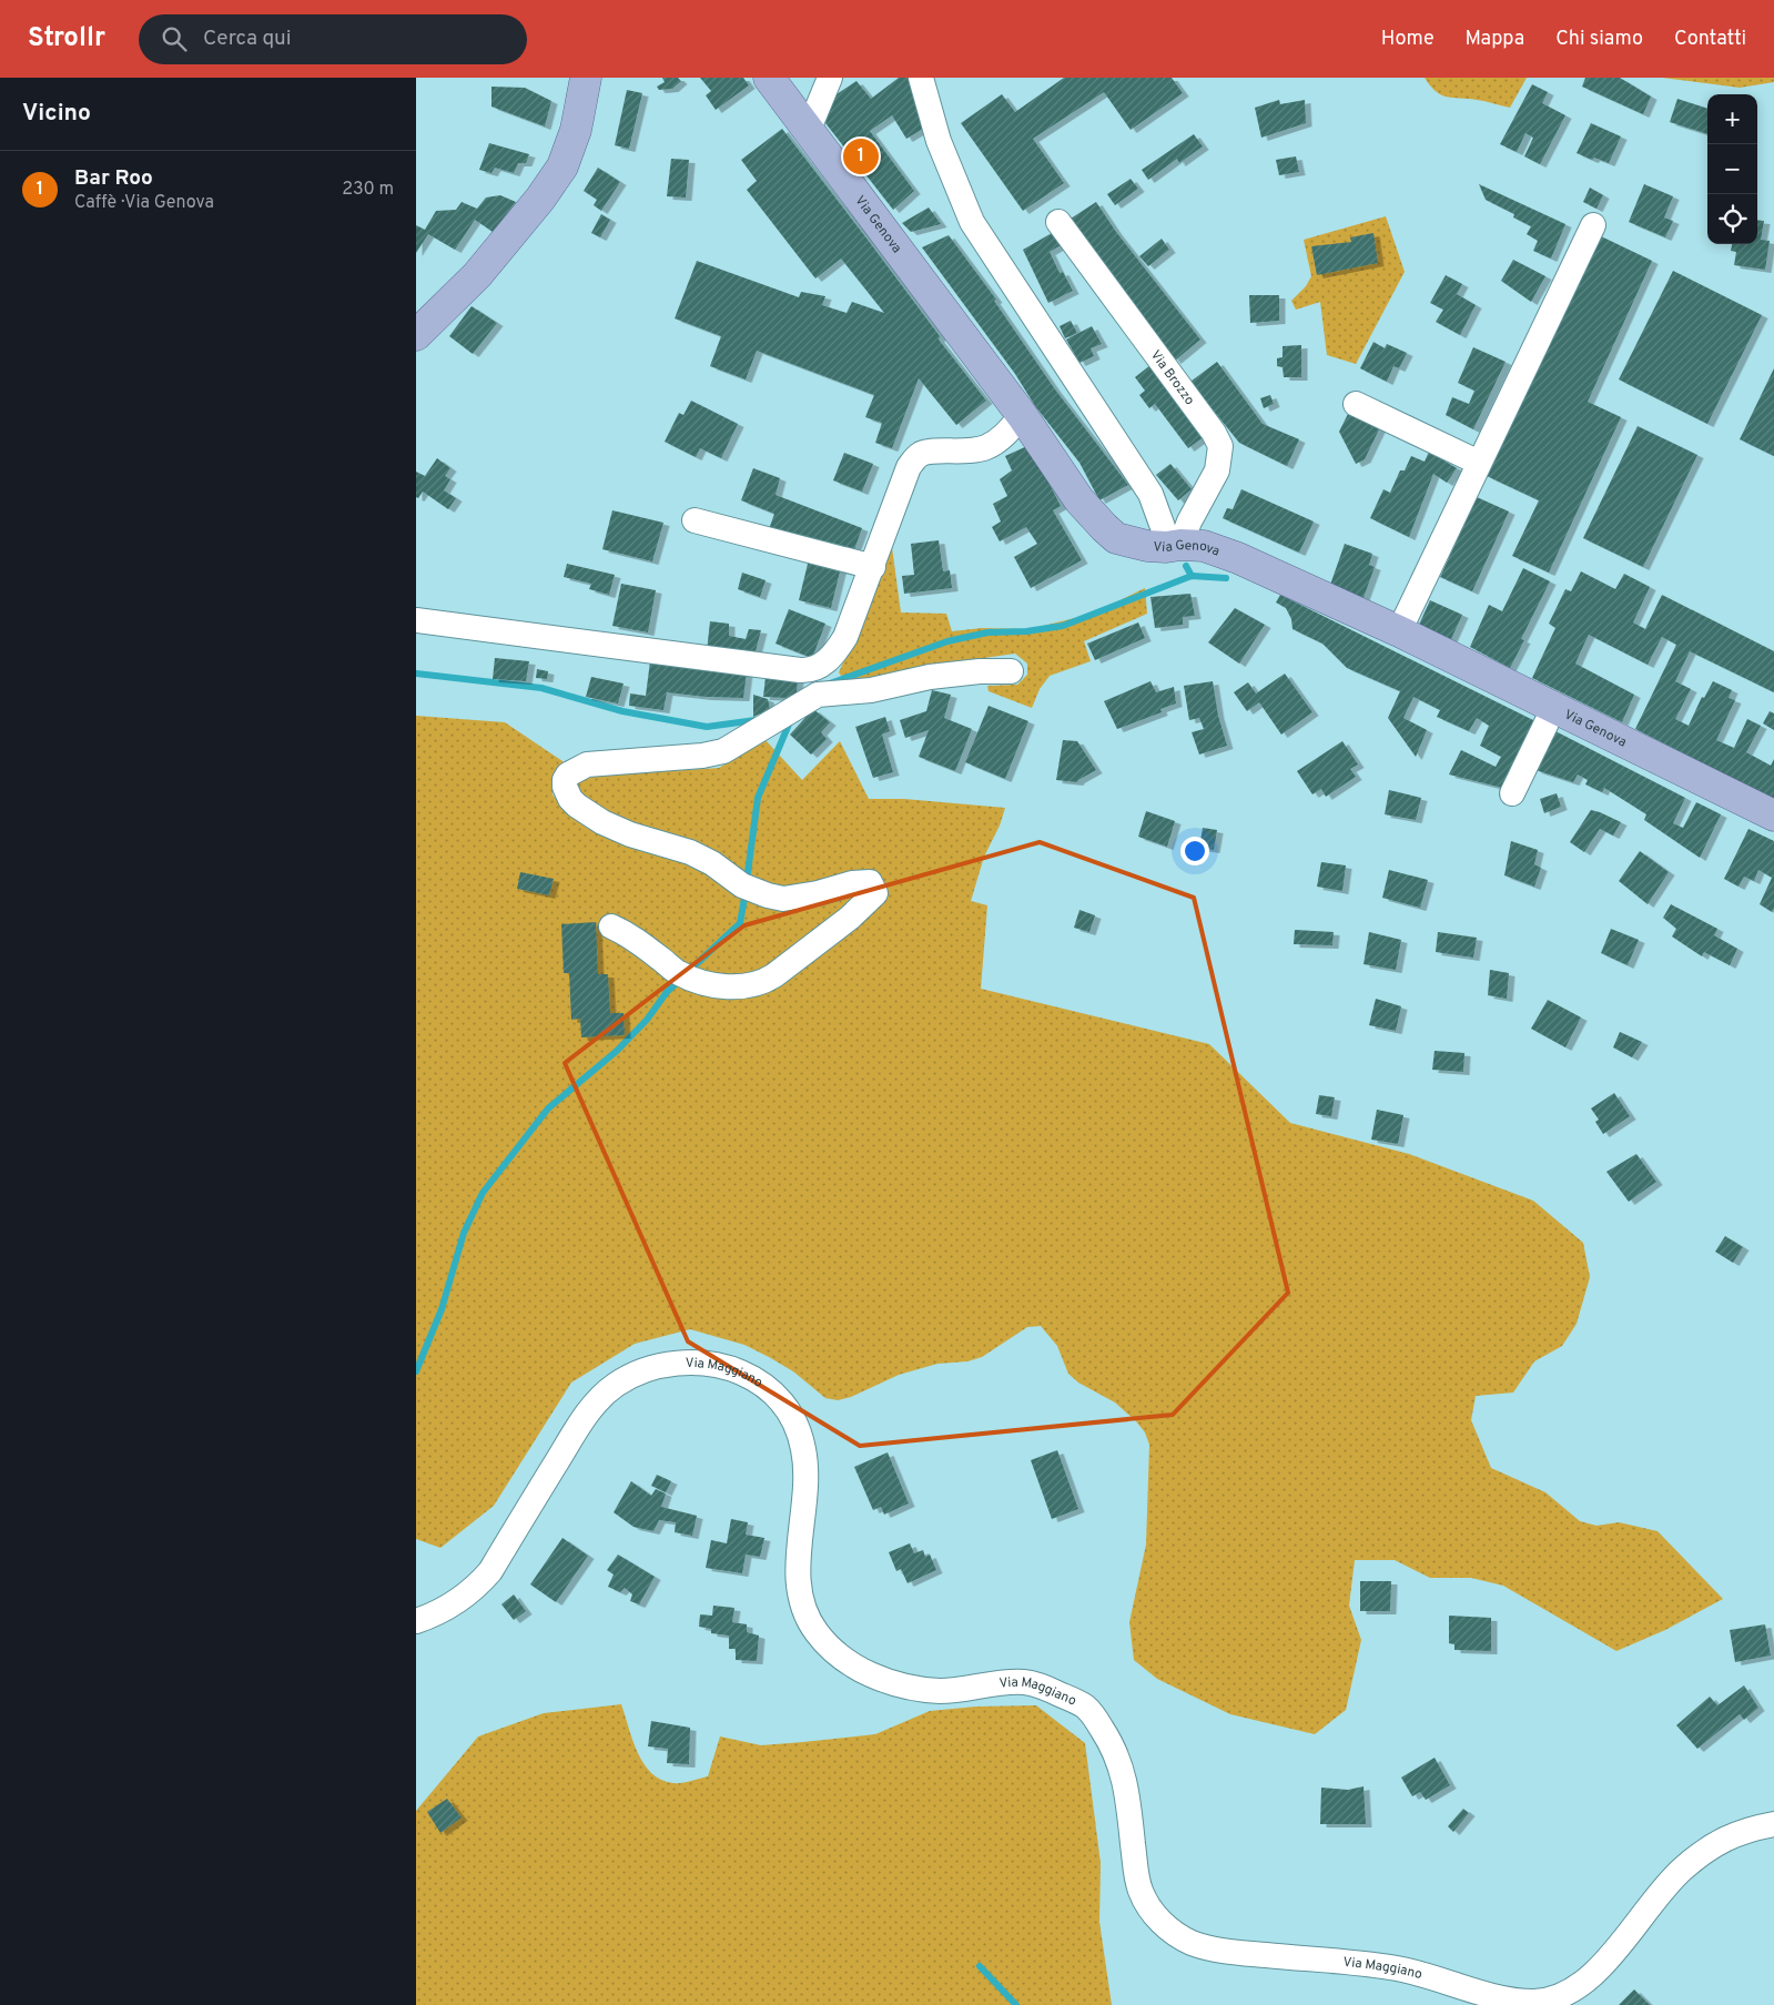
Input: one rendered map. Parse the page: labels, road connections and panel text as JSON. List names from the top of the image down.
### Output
{
  "streets": {
    "main road": ["Via Genova"],
    "street": ["Via Brozzo", "Via Maggiano"]
  },
  "crossings": [
    ["Via Genova", "Via Brozzo"]
  ],
  "page": {
    "header": "Strollr",
    "search": "Cerca qui",
    "nav": [
      "Home",
      "Mappa",
      "Chi siamo",
      "Contatti"
    ],
    "heading": "Vicino",
    "map_buttons": ["+", "−"],
    "pins": "1",
    "list": [
      {
        "mark": "1",
        "name": "Bar Roo",
        "note": "Caffè · Via Genova",
        "value": "230 m"
      }
    ]
  }
}
